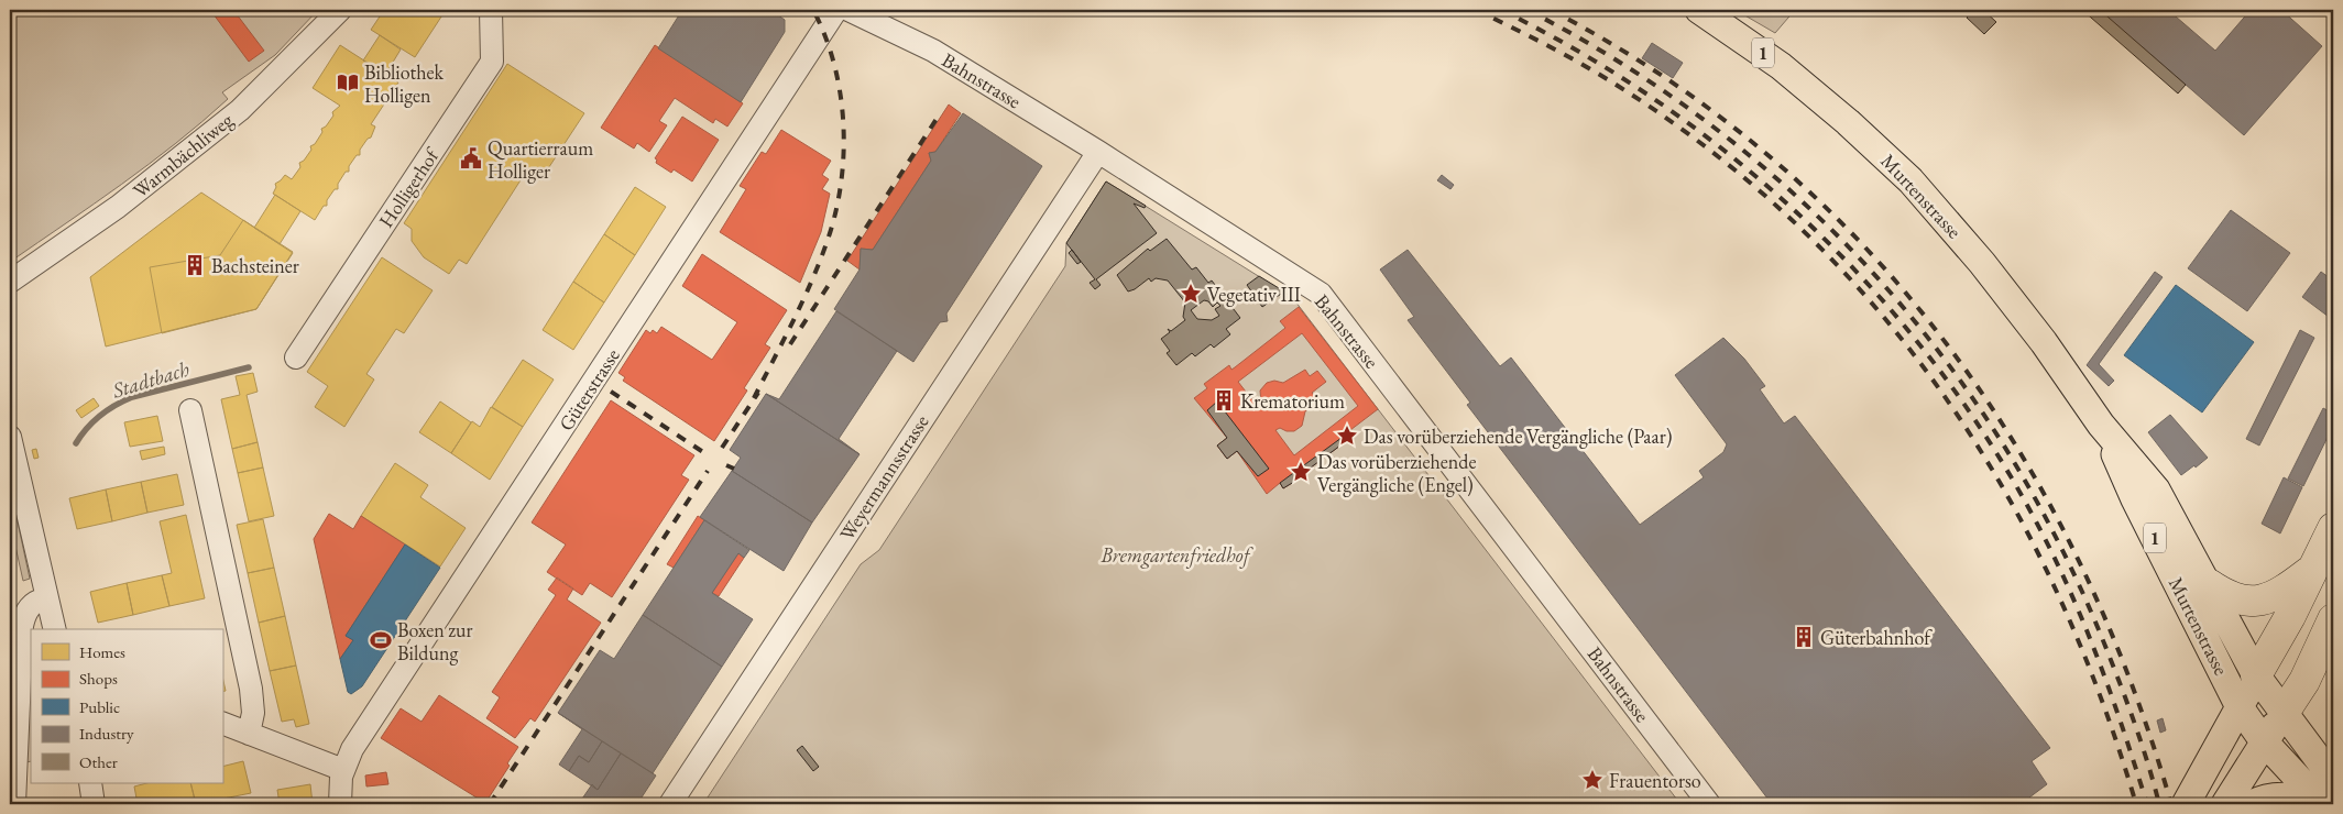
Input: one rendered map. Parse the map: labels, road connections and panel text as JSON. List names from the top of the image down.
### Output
{
  "streets": {
    "main road": ["1", "Murtenstrasse"],
    "street": [
      "Bahnstrasse",
      "Warmbächliweg",
      "Holligerhof",
      "Güterstrasse",
      "Weyermannsstrasse"
    ]
  },
  "crossings": [
    ["Bahnstrasse", "Weyermannsstrasse"]
  ],
  "water": ["Stadtbach"],
  "parks": ["Bremgartenfriedhof"],
  "places": {
    "library": ["Bibliothek Holligen"],
    "public building": ["Quartierraum Holliger"],
    "building": ["Bachsteiner", "Krematorium", "Güterbahnhof"],
    "place": [
      "Vegetativ III",
      "Das vorüberziehende Vergängliche (Paar)",
      "Das vorüberziehende Vergängliche (Engel)",
      "Frauentorso"
    ],
    "sports": ["Boxen zur Bildung"]
  },
  "legend": [
    "Homes",
    "Shops",
    "Public",
    "Industry",
    "Other"
  ]
}
